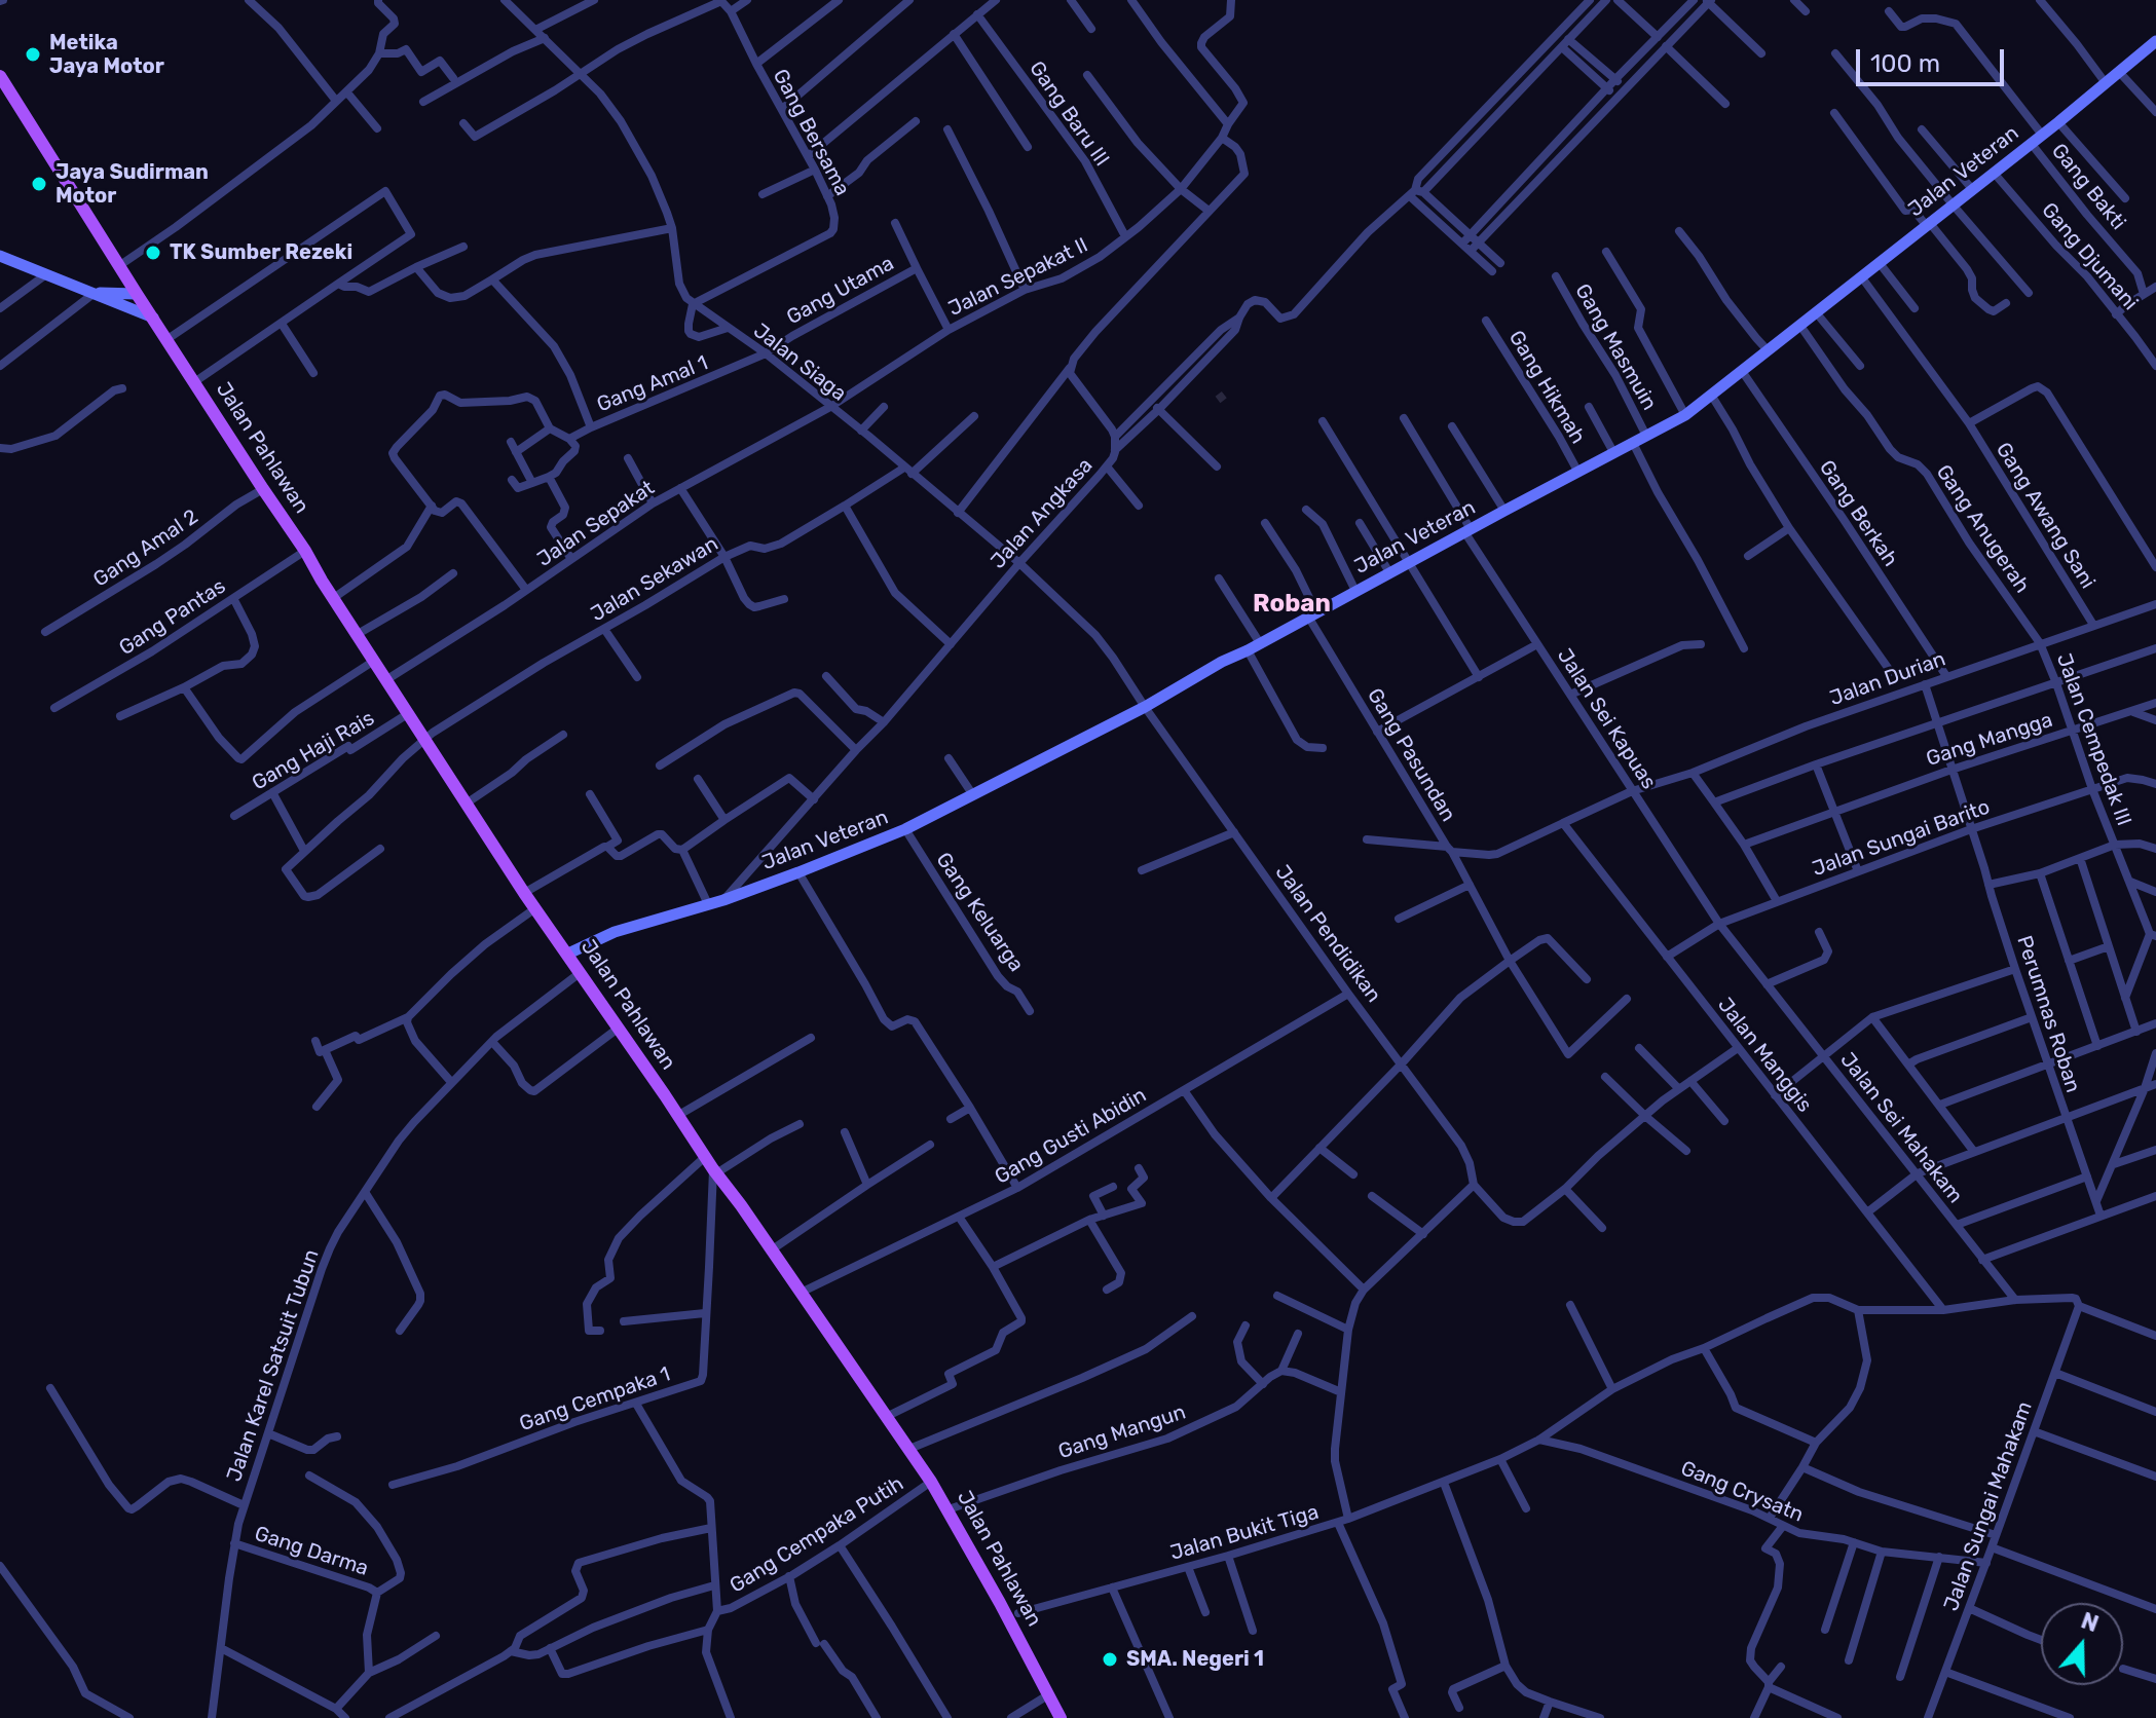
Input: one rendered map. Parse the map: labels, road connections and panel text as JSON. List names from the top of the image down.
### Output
{
  "streets": {
    "main road": ["Jalan Pahlawan"],
    "street": [
      "Gang Baru III",
      "Gang Bersama",
      "Jalan Veteran",
      "Gang Bakti",
      "Gang Djumani",
      "Jalan Sepakat II",
      "Gang Utama",
      "Gang Masmuin",
      "Jalan Siaga",
      "Gang Amal 1",
      "Gang Hikmah",
      "Jalan Angkasa",
      "Gang Berkah",
      "Gang Awang Sani",
      "Jalan Sepakat",
      "Gang Anugerah",
      "Gang Amal 2",
      "Jalan Sekawan",
      "Gang Pantas",
      "Jalan Durian",
      "Jalan Sei Kapuas",
      "Gang Mangga",
      "Jalan Cempedak III",
      "Gang Haji Rais",
      "Gang Pasundan",
      "Jalan Sungai Barito",
      "Gang Keluarga",
      "Jalan Pendidikan",
      "Perumnas Roban",
      "Jalan Manggis",
      "Jalan Sei Mahakam",
      "Gang Gusti Abidin",
      "Jalan Karel Satsuit Tubun",
      "Gang Cempaka 1",
      "Gang Mangun",
      "Gang Crysatn",
      "Jalan Sungai Mahakam",
      "Jalan Bukit Tiga",
      "Gang Cempaka Putih",
      "Gang Darma"
    ]
  },
  "crossings": [
    ["Gang Baru III", "Jalan Sepakat II"],
    ["Gang Bersama", "Jalan Siaga"],
    ["Jalan Veteran", "Gang Bakti"],
    ["Jalan Veteran", "Gang Djumani"],
    ["Jalan Veteran", "Gang Masmuin"],
    ["Jalan Veteran", "Jalan Siaga"],
    ["Jalan Veteran", "Gang Hikmah"],
    ["Jalan Veteran", "Jalan Pahlawan"],
    ["Jalan Veteran", "Jalan Angkasa"],
    ["Jalan Veteran", "Gang Berkah"],
    ["Jalan Veteran", "Gang Awang Sani"],
    ["Jalan Veteran", "Gang Anugerah"],
    ["Jalan Veteran", "Jalan Sei Kapuas"],
    ["Jalan Veteran", "Gang Pasundan"],
    ["Jalan Veteran", "Gang Keluarga"],
    ["Jalan Veteran", "Jalan Pendidikan"],
    ["Jalan Sepakat II", "Gang Utama"],
    ["Jalan Sepakat II", "Jalan Siaga"],
    ["Jalan Sepakat II", "Jalan Sepakat"],
    ["Gang Utama", "Jalan Siaga"],
    ["Gang Utama", "Gang Amal 1"],
    ["Jalan Siaga", "Gang Amal 1"],
    ["Jalan Siaga", "Jalan Angkasa"],
    ["Jalan Siaga", "Jalan Sepakat"],
    ["Jalan Siaga", "Jalan Sekawan"],
    ["Jalan Siaga", "Jalan Pendidikan"],
    ["Jalan Pahlawan", "Jalan Sepakat"],
    ["Jalan Pahlawan", "Gang Amal 2"],
    ["Jalan Pahlawan", "Jalan Sekawan"],
    ["Jalan Pahlawan", "Gang Pantas"],
    ["Jalan Pahlawan", "Gang Haji Rais"],
    ["Jalan Pahlawan", "Gang Gusti Abidin"],
    ["Jalan Pahlawan", "Jalan Karel Satsuit Tubun"],
    ["Jalan Pahlawan", "Gang Cempaka 1"],
    ["Jalan Pahlawan", "Gang Mangun"],
    ["Jalan Pahlawan", "Jalan Bukit Tiga"],
    ["Jalan Pahlawan", "Gang Cempaka Putih"],
    ["Gang Berkah", "Jalan Durian"],
    ["Gang Awang Sani", "Jalan Durian"],
    ["Gang Anugerah", "Jalan Durian"],
    ["Gang Anugerah", "Jalan Cempedak III"],
    ["Jalan Durian", "Jalan Sei Kapuas"],
    ["Jalan Durian", "Jalan Cempedak III"],
    ["Jalan Durian", "Perumnas Roban"],
    ["Jalan Sei Kapuas", "Jalan Sungai Barito"],
    ["Jalan Sei Kapuas", "Jalan Sei Mahakam"],
    ["Gang Mangga", "Jalan Cempedak III"],
    ["Gang Mangga", "Perumnas Roban"],
    ["Jalan Cempedak III", "Jalan Sungai Barito"],
    ["Gang Pasundan", "Jalan Manggis"],
    ["Jalan Sungai Barito", "Perumnas Roban"],
    ["Jalan Sungai Barito", "Jalan Manggis"],
    ["Jalan Sungai Barito", "Jalan Sei Mahakam"],
    ["Jalan Pendidikan", "Gang Gusti Abidin"],
    ["Jalan Pendidikan", "Jalan Bukit Tiga"],
    ["Jalan Karel Satsuit Tubun", "Gang Darma"],
    ["Gang Cempaka 1", "Gang Cempaka Putih"],
    ["Gang Crysatn", "Jalan Sungai Mahakam"]
  ],
  "districts": ["Roban"],
  "places": [
    "Metika Jaya Motor",
    "Jaya Sudirman Motor",
    "TK Sumber Rezeki",
    "SMA. Negeri 1"
  ],
  "scale_bar": "100 m",
  "north": "top"
}
